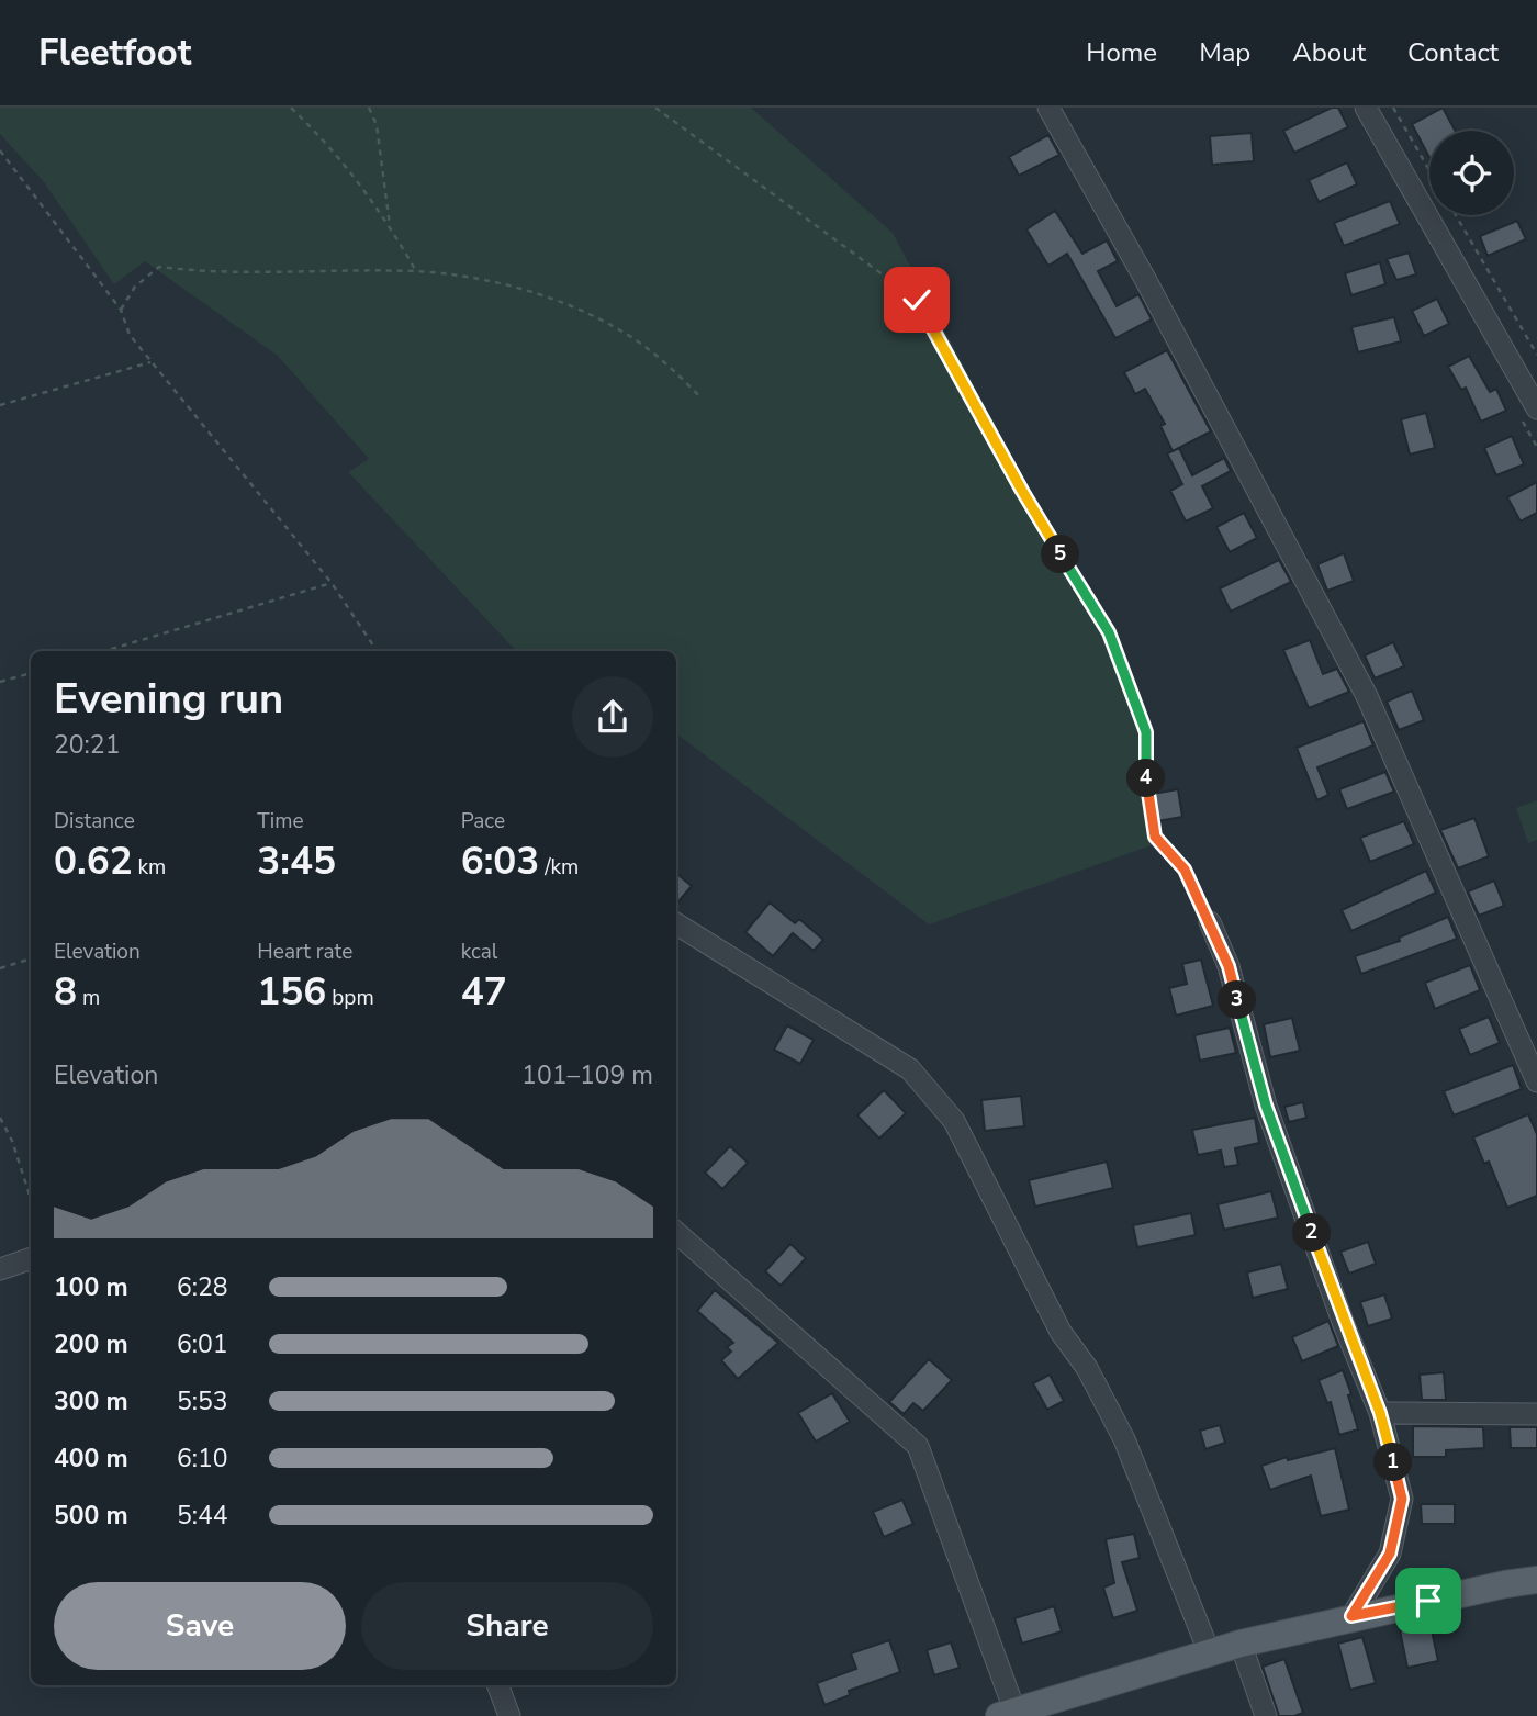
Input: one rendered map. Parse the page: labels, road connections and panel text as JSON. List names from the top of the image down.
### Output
{
  "page": {
    "header": "Fleetfoot",
    "nav": [
      "Home",
      "Map",
      "About",
      "Contact"
    ],
    "pins": [
      "5",
      "4",
      "3",
      "2",
      "1"
    ],
    "heading": ["Evening run", "20:21"],
    "stats": [
      ["Distance", "0.62 km"],
      ["Time", "3:45"],
      ["Pace", "6:03 /km"],
      ["Elevation", "8 m"],
      ["Heart rate", "156 bpm"],
      ["kcal", "47"]
    ],
    "chart": ["Elevation", "101–109 m"],
    "list": [
      {
        "name": "100 m",
        "note": "6:28"
      },
      {
        "name": "200 m",
        "note": "6:01"
      },
      {
        "name": "300 m",
        "note": "5:53"
      },
      {
        "name": "400 m",
        "note": "6:10"
      },
      {
        "name": "500 m",
        "note": "5:44"
      }
    ],
    "buttons": ["Save", "Share"]
  }
}
